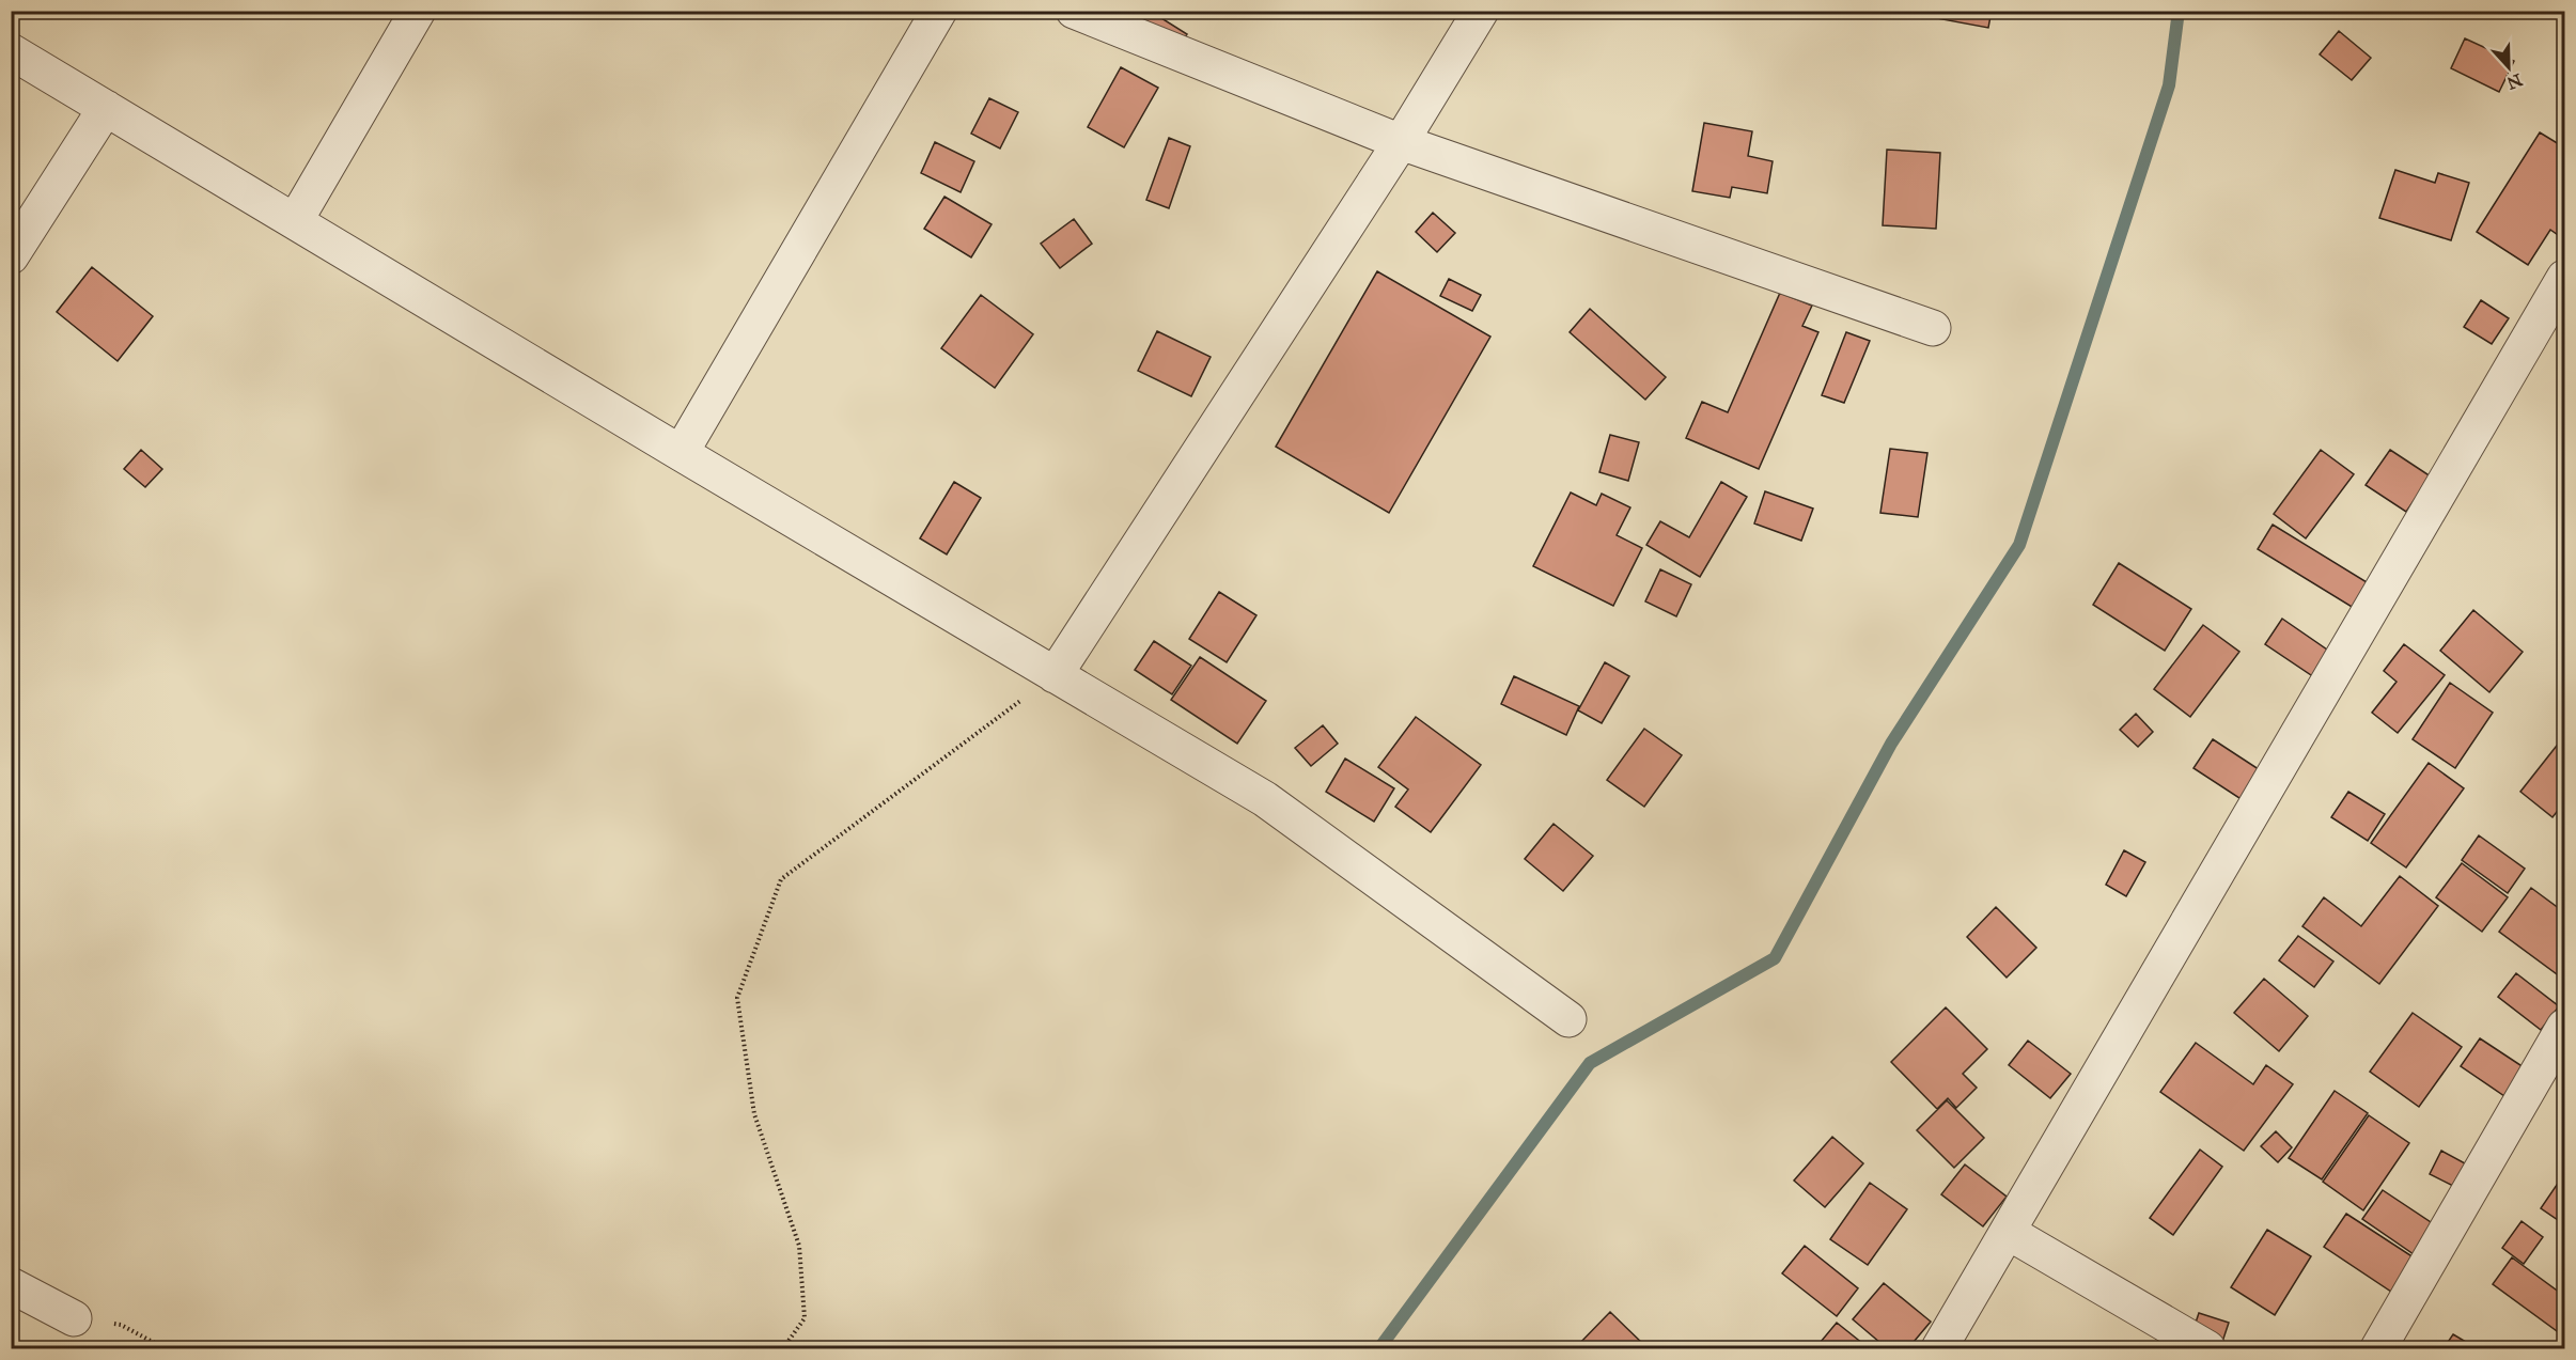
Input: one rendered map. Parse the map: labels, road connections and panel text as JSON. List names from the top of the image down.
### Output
{
  "north": "bottom"
}
